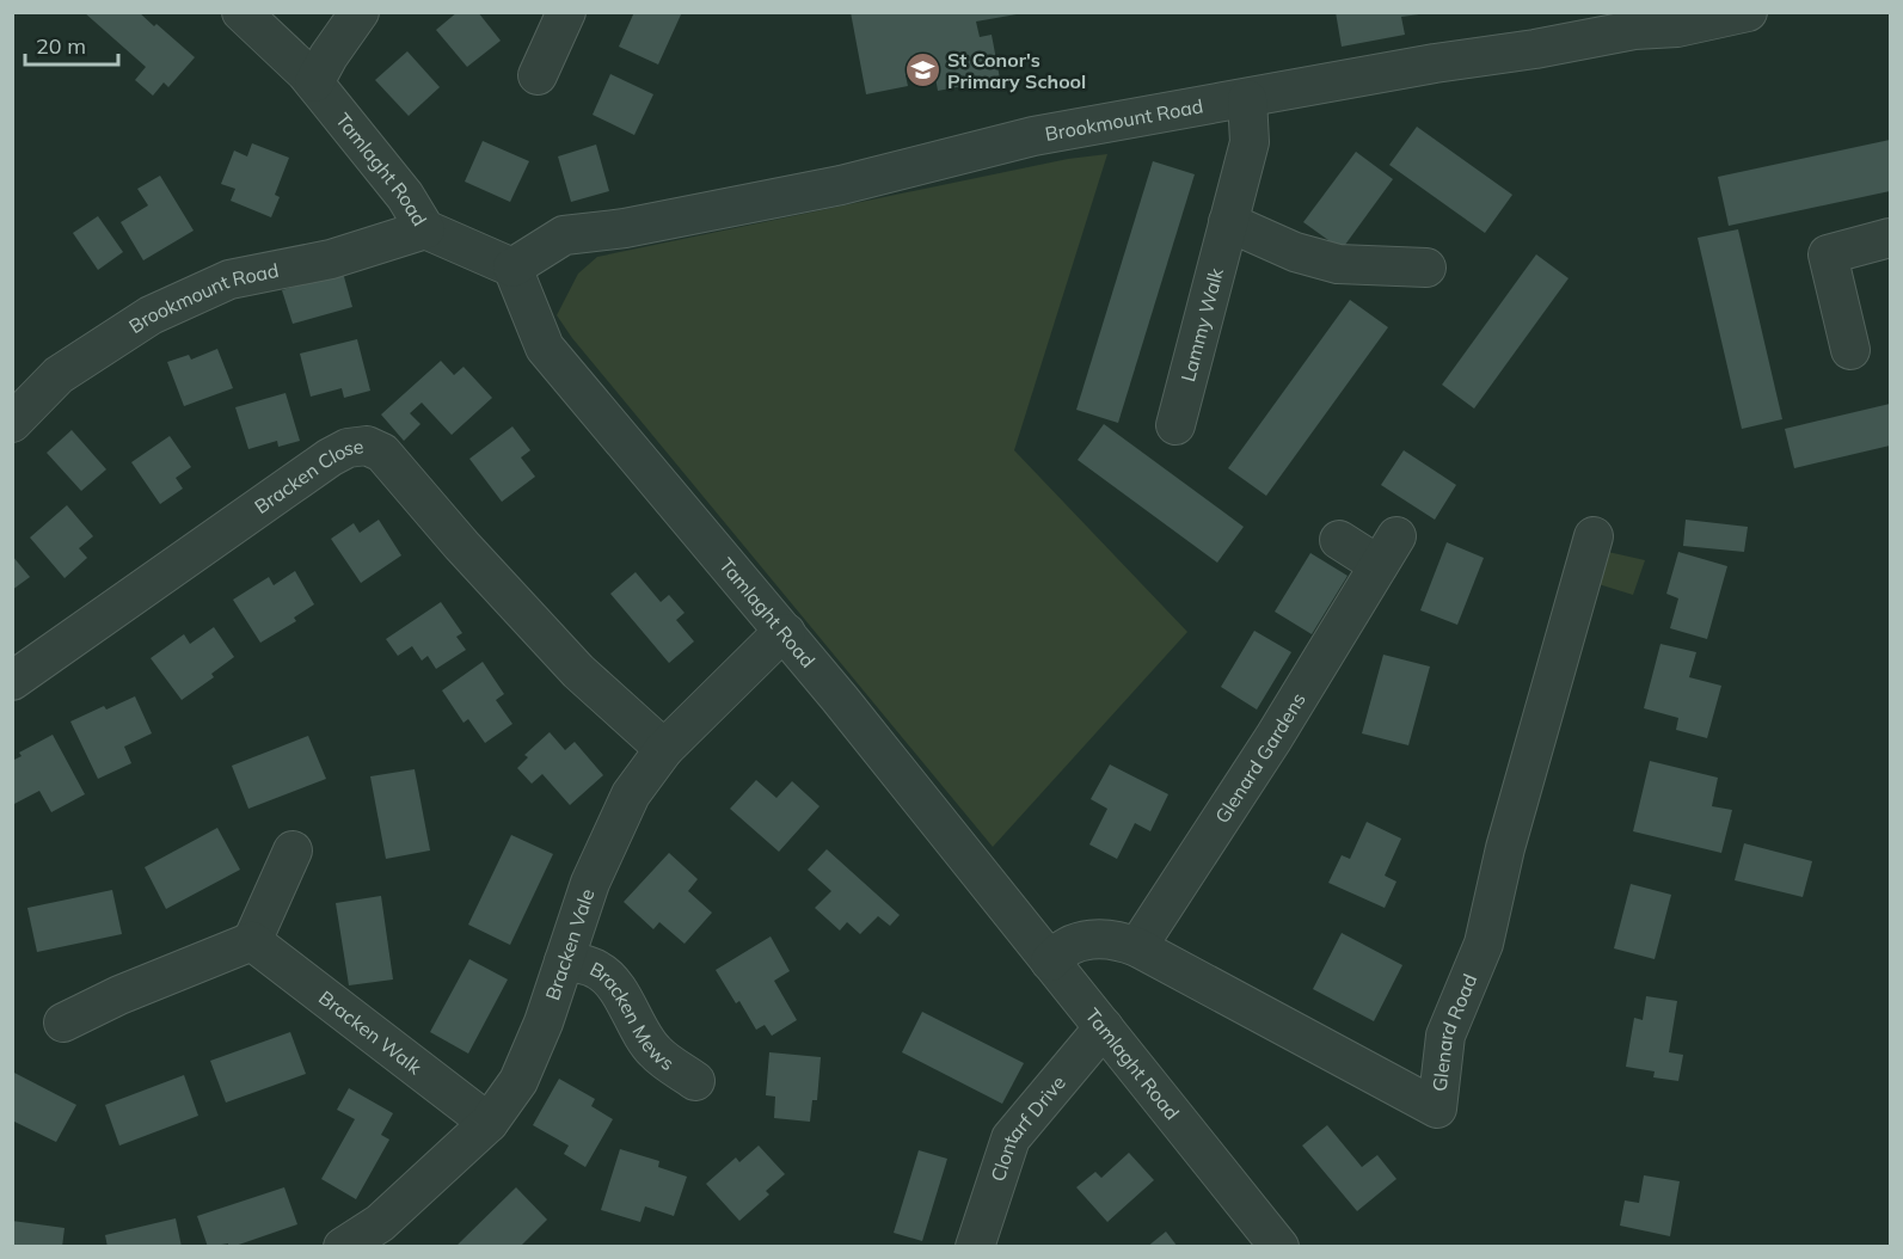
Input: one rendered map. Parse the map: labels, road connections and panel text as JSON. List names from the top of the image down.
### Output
{
  "streets": {
    "street": [
      "Brookmount Road",
      "Tamlaght Road",
      "Lammy Walk",
      "Bracken Close",
      "Glenard Gardens",
      "Bracken Vale",
      "Bracken Mews",
      "Bracken Walk",
      "Glenard Road",
      "Clontarf Drive"
    ]
  },
  "crossings": [
    ["Brookmount Road", "Tamlaght Road"],
    ["Brookmount Road", "Lammy Walk"],
    ["Tamlaght Road", "Bracken Vale"],
    ["Tamlaght Road", "Glenard Road"],
    ["Tamlaght Road", "Clontarf Drive"],
    ["Bracken Close", "Bracken Vale"],
    ["Glenard Gardens", "Glenard Road"],
    ["Bracken Vale", "Bracken Mews"],
    ["Bracken Vale", "Bracken Walk"]
  ],
  "places": {
    "school or university": ["St Conor's Primary School"]
  },
  "scale_bar": "20 m"
}
